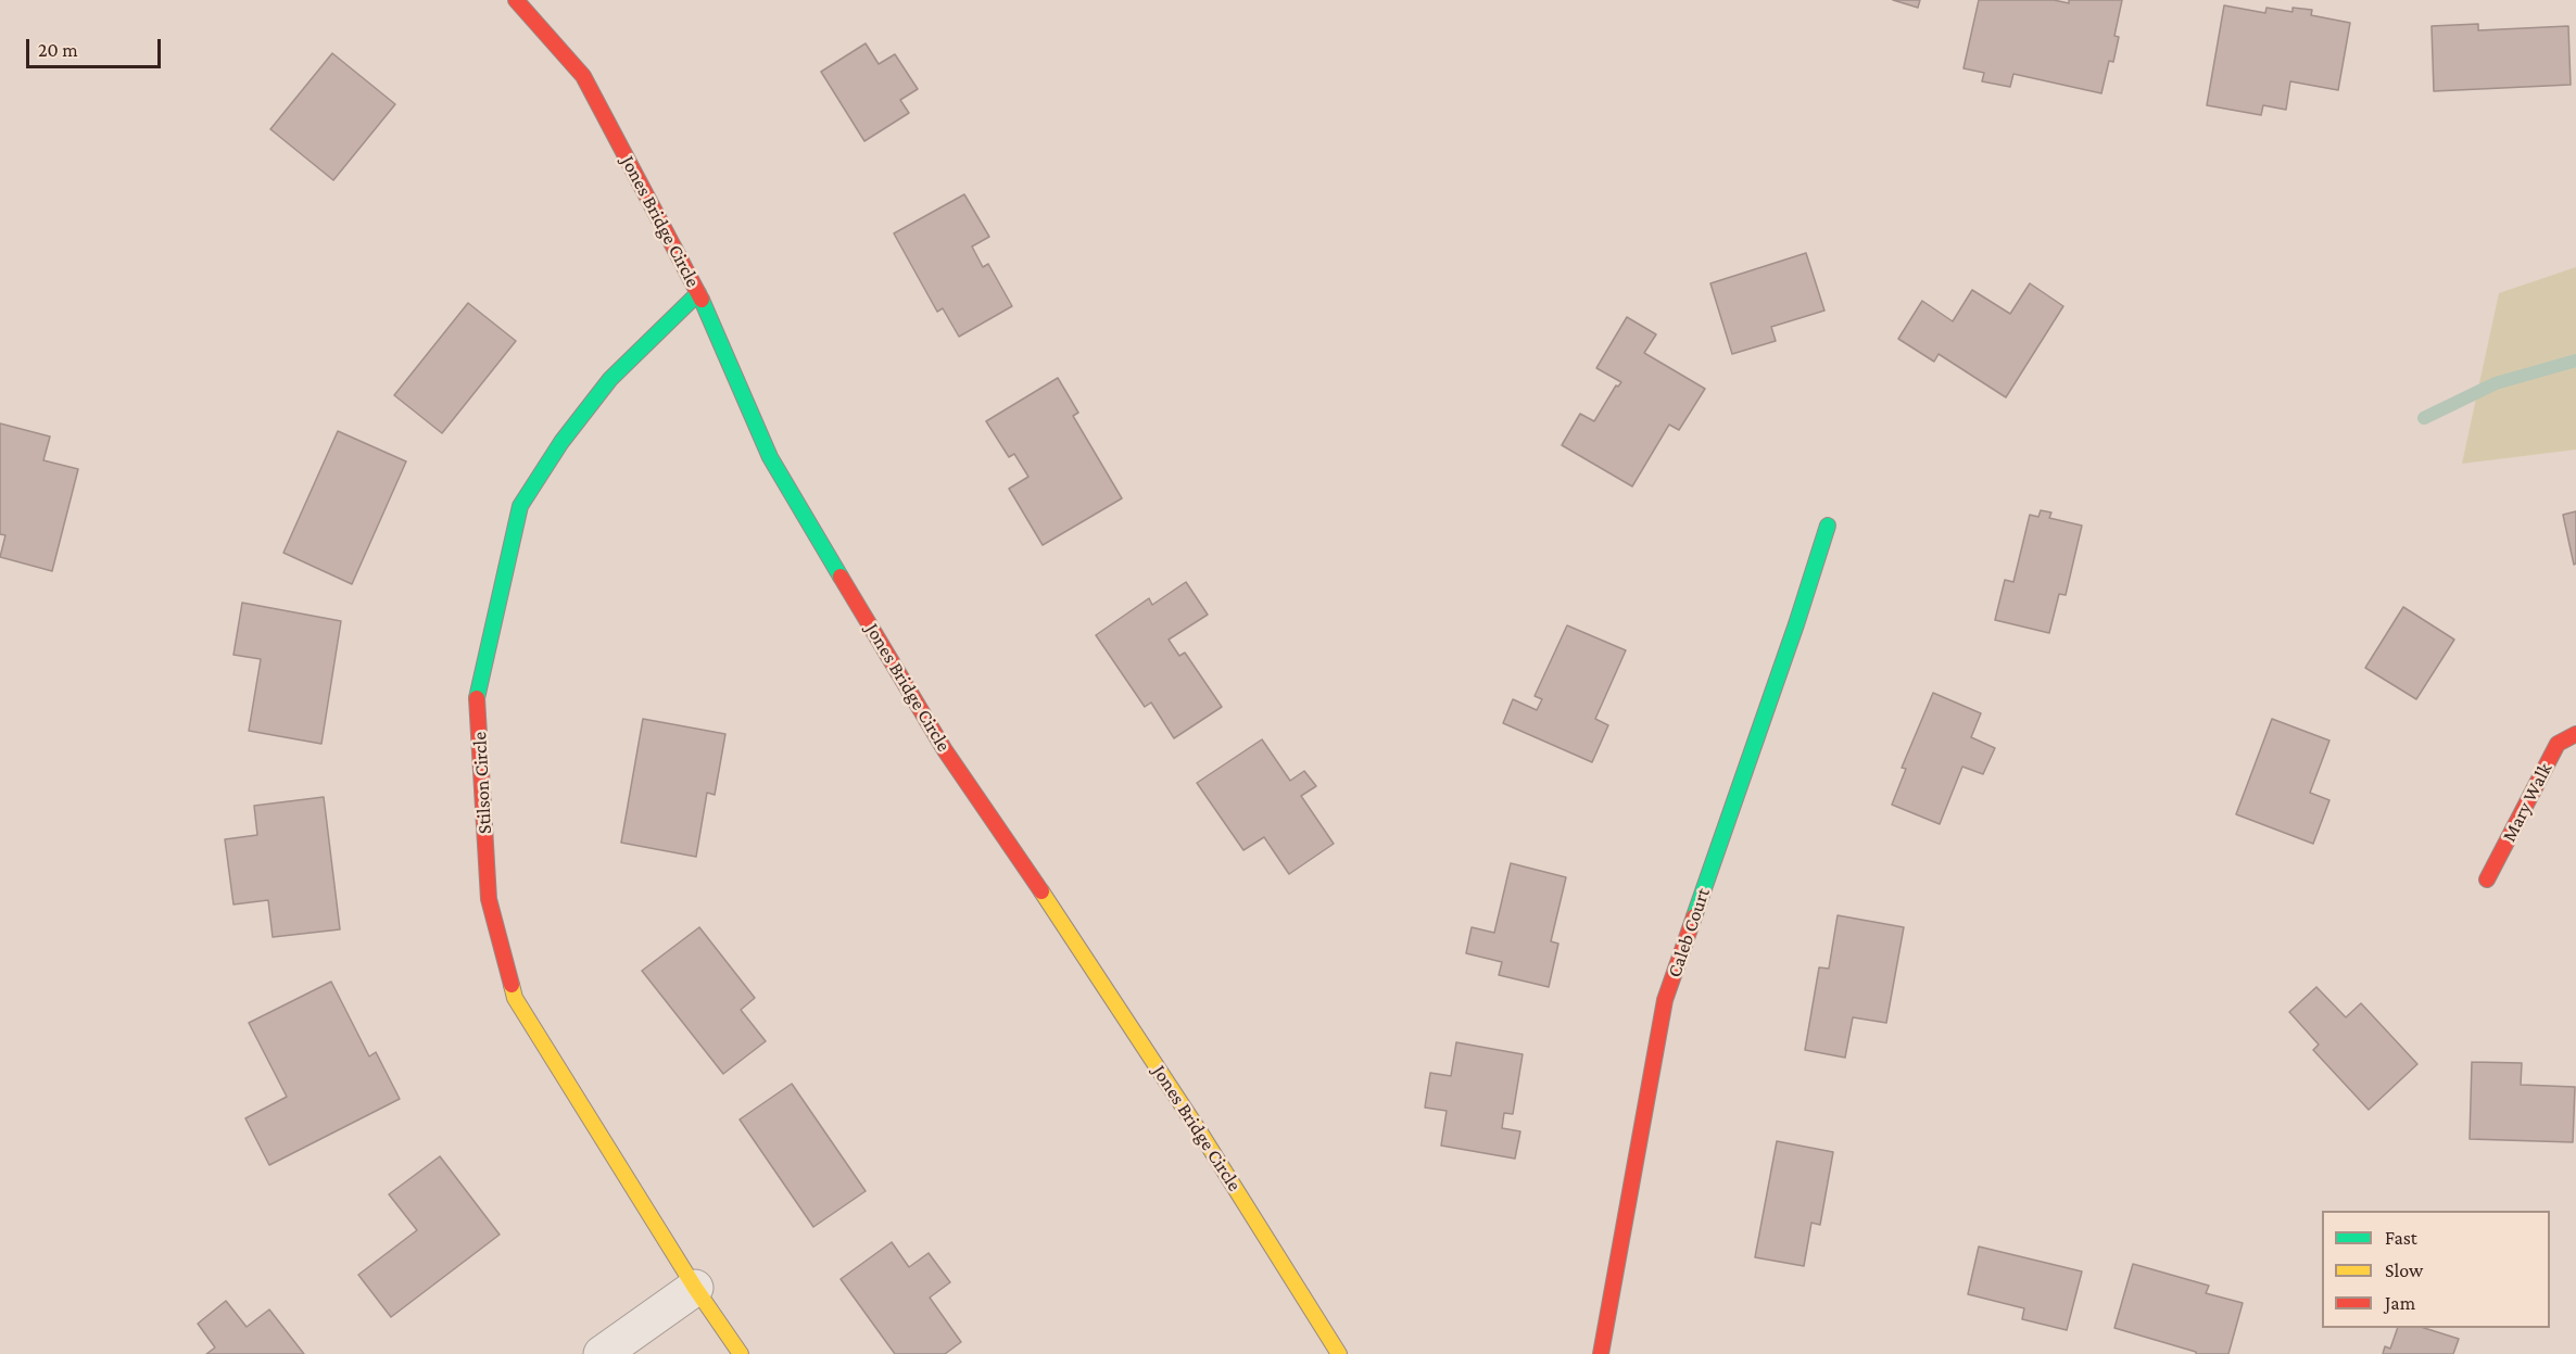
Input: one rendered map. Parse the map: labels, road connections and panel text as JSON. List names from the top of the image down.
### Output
{
  "streets": {
    "street": [
      "Jones Bridge Circle",
      "Stilson Circle",
      "Mary Walk",
      "Caleb Court"
    ]
  },
  "crossings": [
    ["Jones Bridge Circle", "Stilson Circle"]
  ],
  "legend": ["Fast", "Slow", "Jam"],
  "scale_bar": "20 m"
}
